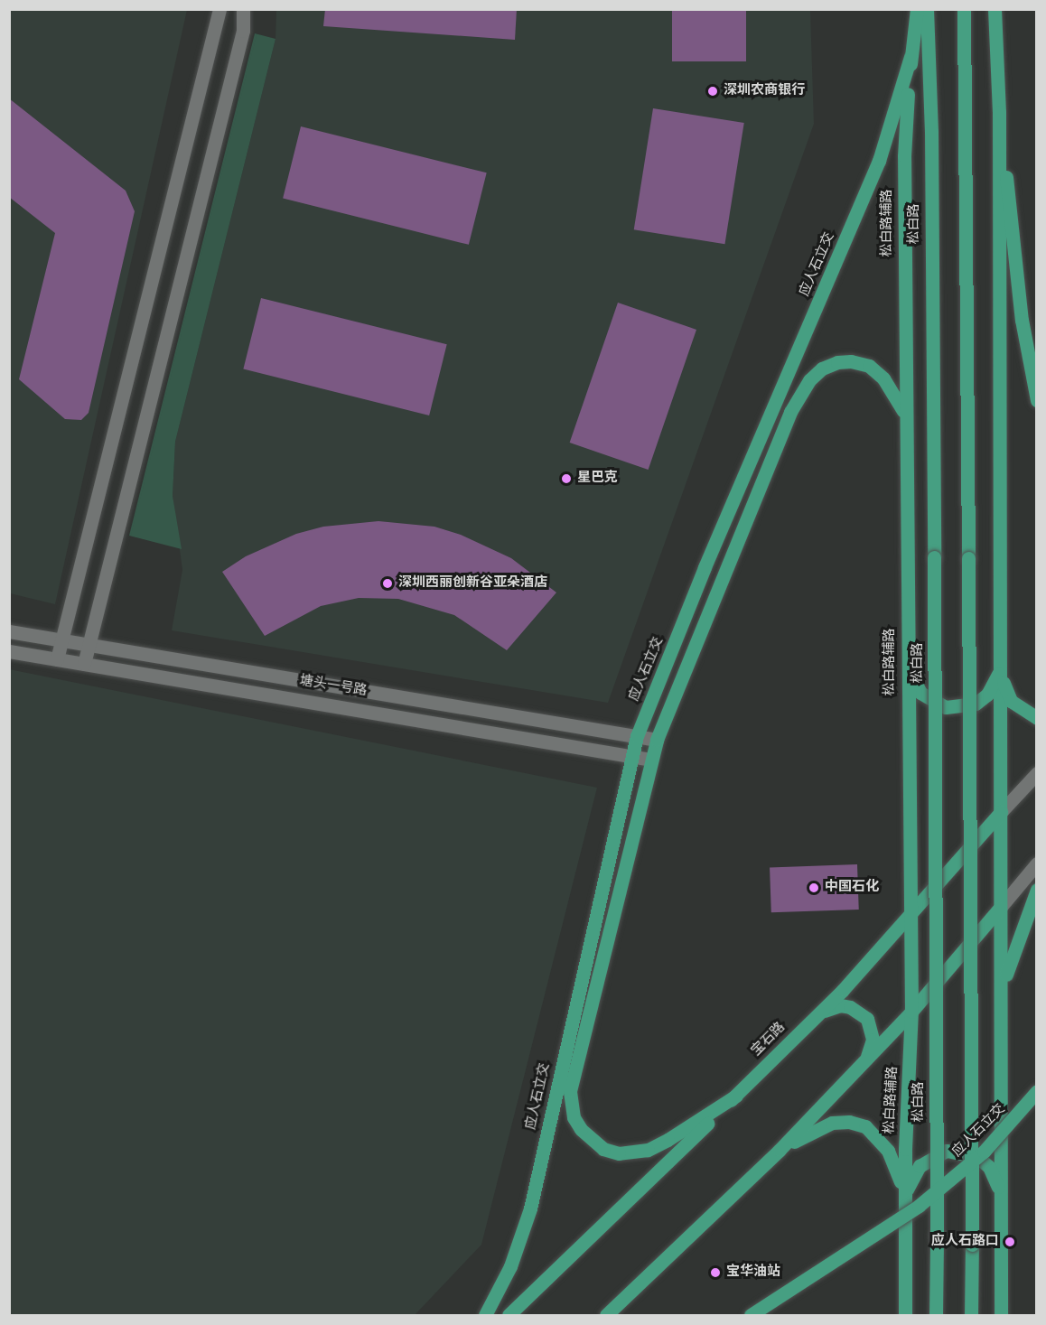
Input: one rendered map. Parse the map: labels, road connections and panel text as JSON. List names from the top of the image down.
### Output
{
  "streets": {
    "main road": [
      "松白路辅路",
      "松白路",
      "应人石立交",
      "宝石路"
    ],
    "street": ["塘头一号路"]
  },
  "crossings": [
    ["松白路辅路", "应人石立交"],
    ["松白路辅路", "宝石路"],
    ["应人石立交", "塘头一号路"]
  ],
  "places": [
    "深圳农商银行",
    "星巴克",
    "深圳西丽创新谷亚朵酒店",
    "中国石化",
    "应人石路口",
    "宝华油站"
  ]
}
